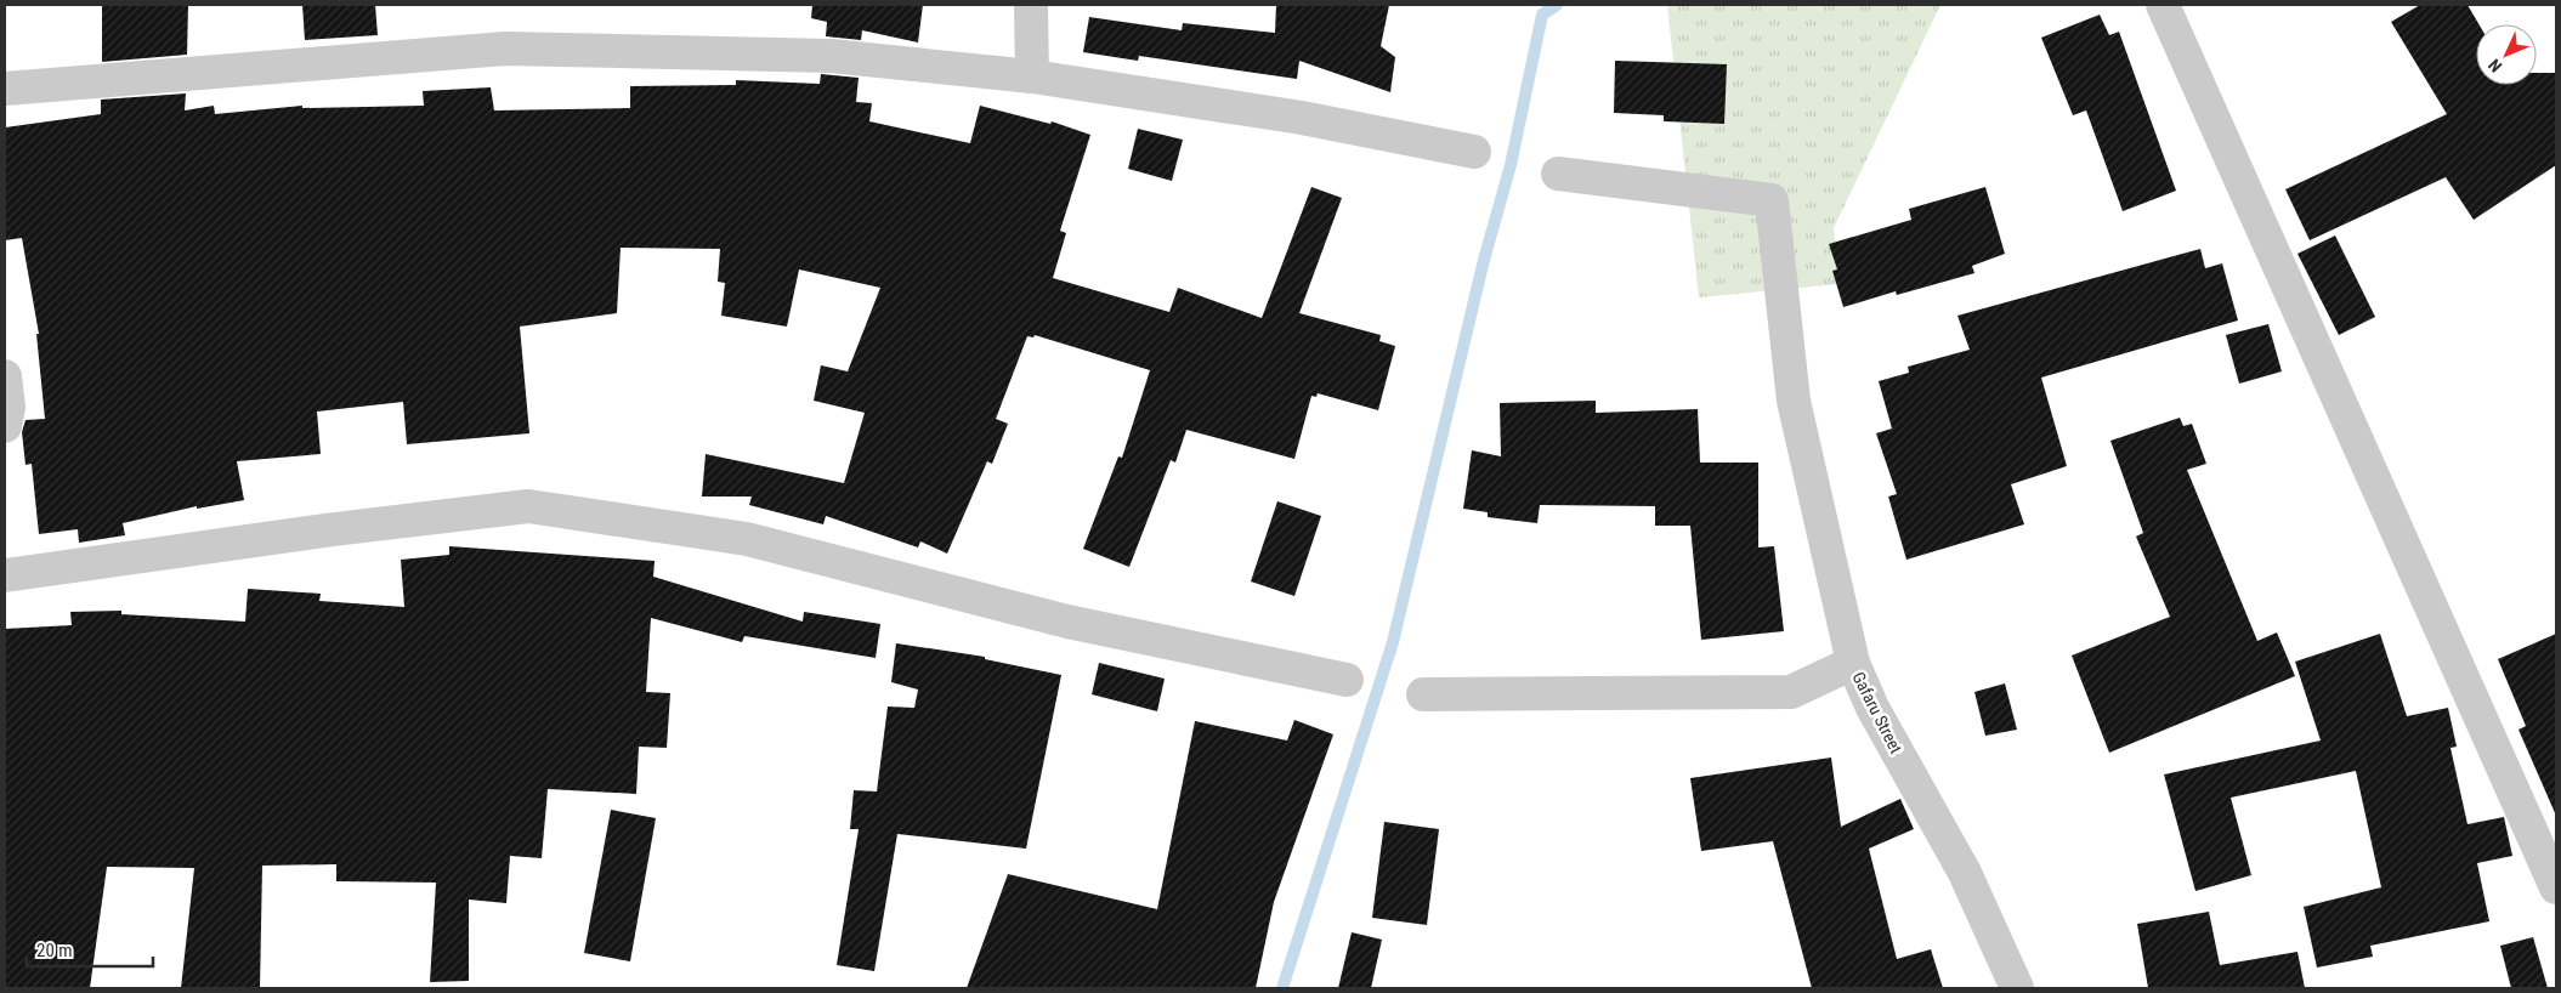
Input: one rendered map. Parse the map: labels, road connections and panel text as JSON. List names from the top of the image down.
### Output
{
  "streets": {
    "street": ["Gafaru Street"]
  },
  "scale_bar": "20 m",
  "north": "bottom left"
}
